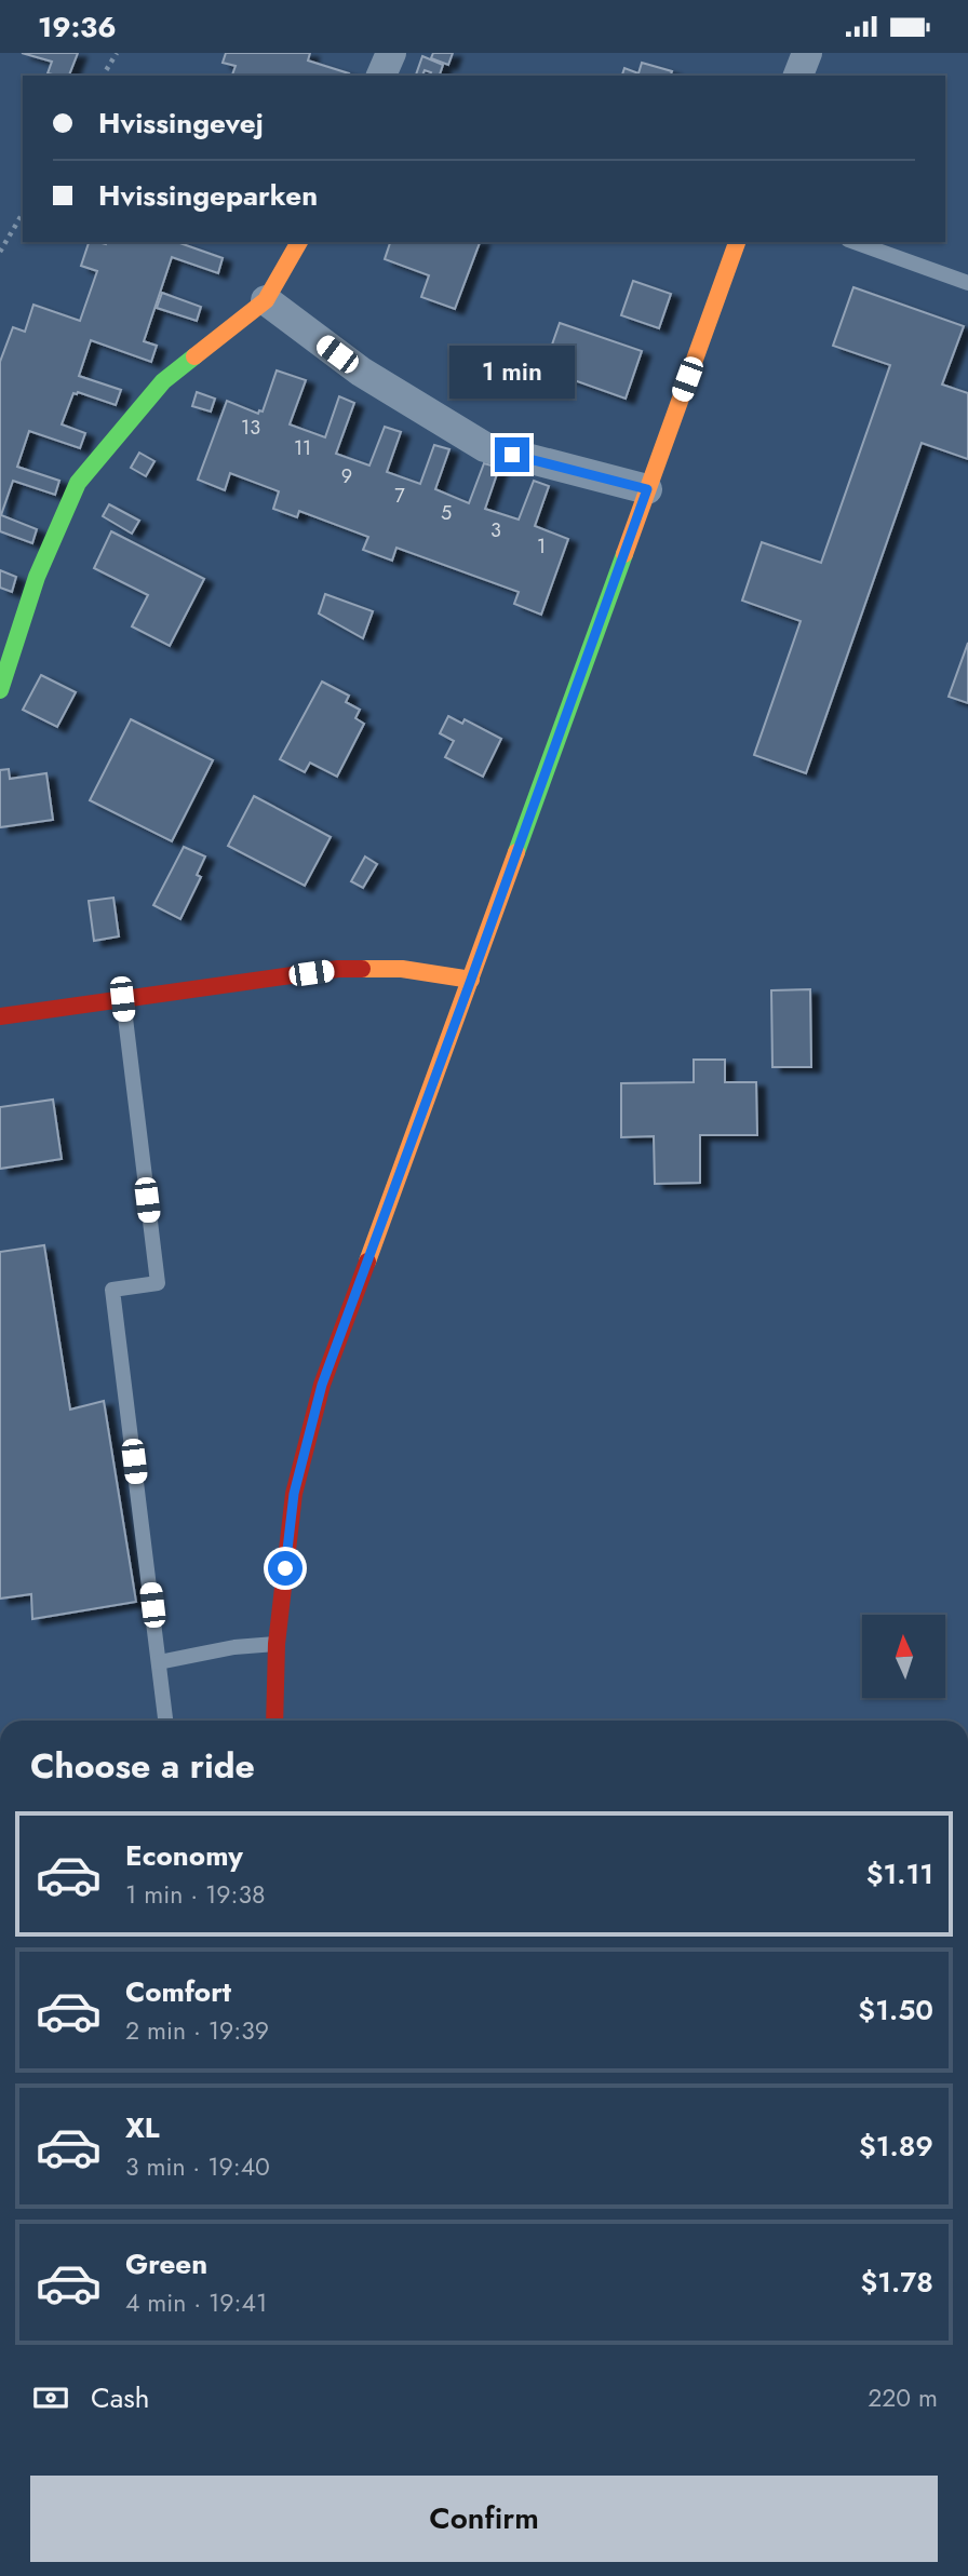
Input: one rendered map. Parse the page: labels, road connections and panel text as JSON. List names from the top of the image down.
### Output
{
  "house_numbers": [
    "13",
    "11",
    "9",
    "7",
    "5",
    "3",
    "1"
  ],
  "north": "top",
  "page": {
    "status": "19:36",
    "banner": ["Hvissingevej", "Hvissingeparken"],
    "bubble": "1 min",
    "heading": "Choose a ride",
    "list": [
      {
        "name": "Economy",
        "note": "1 min · 19:38",
        "value": "$1.11"
      },
      {
        "name": "Comfort",
        "note": "2 min · 19:39",
        "value": "$1.50"
      },
      {
        "name": "XL",
        "note": "3 min · 19:40",
        "value": "$1.89"
      },
      {
        "name": "Green",
        "note": "4 min · 19:41",
        "value": "$1.78"
      }
    ],
    "pay": ["Cash", "220 m"],
    "buttons": "Confirm"
  }
}
